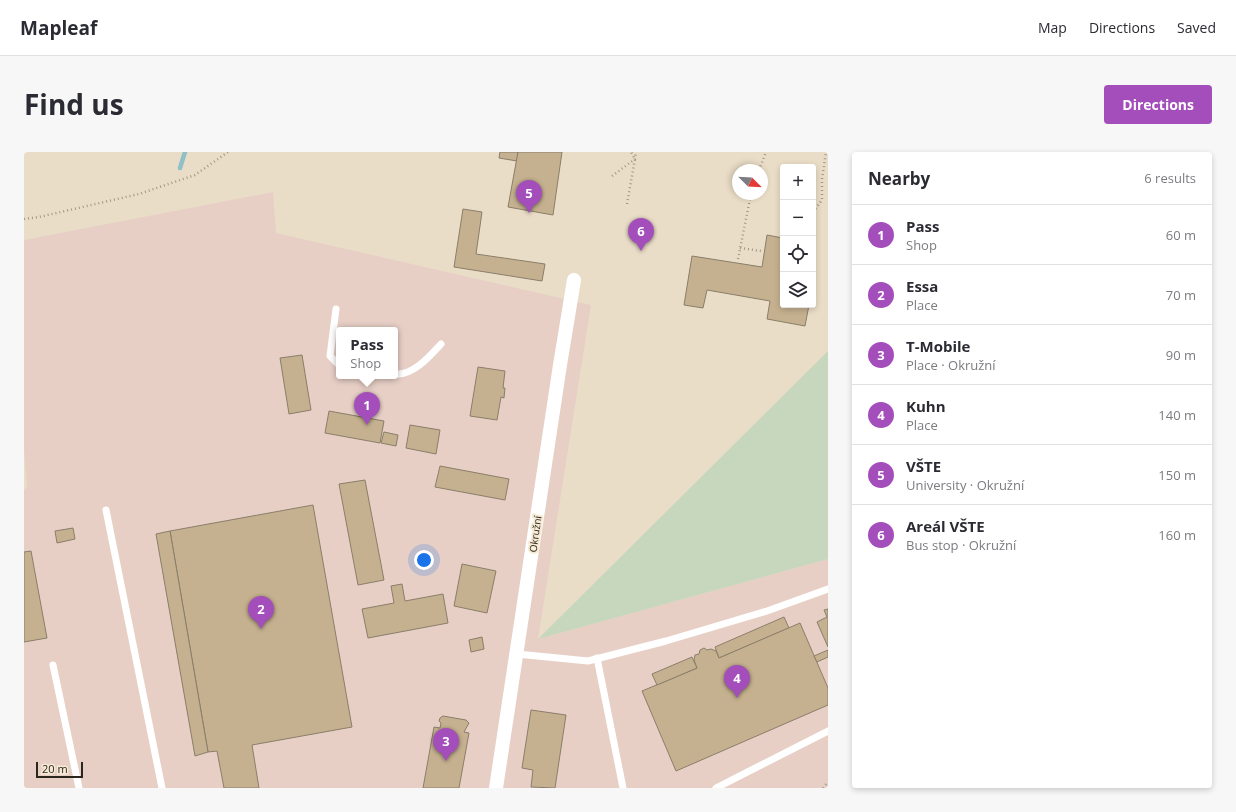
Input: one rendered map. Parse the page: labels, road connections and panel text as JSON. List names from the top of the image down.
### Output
{
  "streets": {
    "street": ["Okružní"]
  },
  "scale_bar": "20 m",
  "north": "bottom right",
  "page": {
    "header": "Mapleaf",
    "nav": ["Map", "Directions", "Saved"],
    "title": "Find us",
    "buttons": "Directions",
    "heading": ["Nearby", "6 results"],
    "map_buttons": ["+", "−"],
    "pins": [
      "5",
      "6",
      "1",
      "2",
      "4",
      "3"
    ],
    "list": [
      {
        "mark": "1",
        "name": "Pass",
        "note": "Shop",
        "value": "60 m"
      },
      {
        "mark": "2",
        "name": "Essa",
        "note": "Place",
        "value": "70 m"
      },
      {
        "mark": "3",
        "name": "T-Mobile",
        "note": "Place · Okružní",
        "value": "90 m"
      },
      {
        "mark": "4",
        "name": "Kuhn",
        "note": "Place",
        "value": "140 m"
      },
      {
        "mark": "5",
        "name": "VŠTE",
        "note": "University · Okružní",
        "value": "150 m"
      },
      {
        "mark": "6",
        "name": "Areál VŠTE",
        "note": "Bus stop · Okružní",
        "value": "160 m"
      }
    ],
    "popup": ["Pass", "Shop"],
    "scale": "20 m"
  }
}
